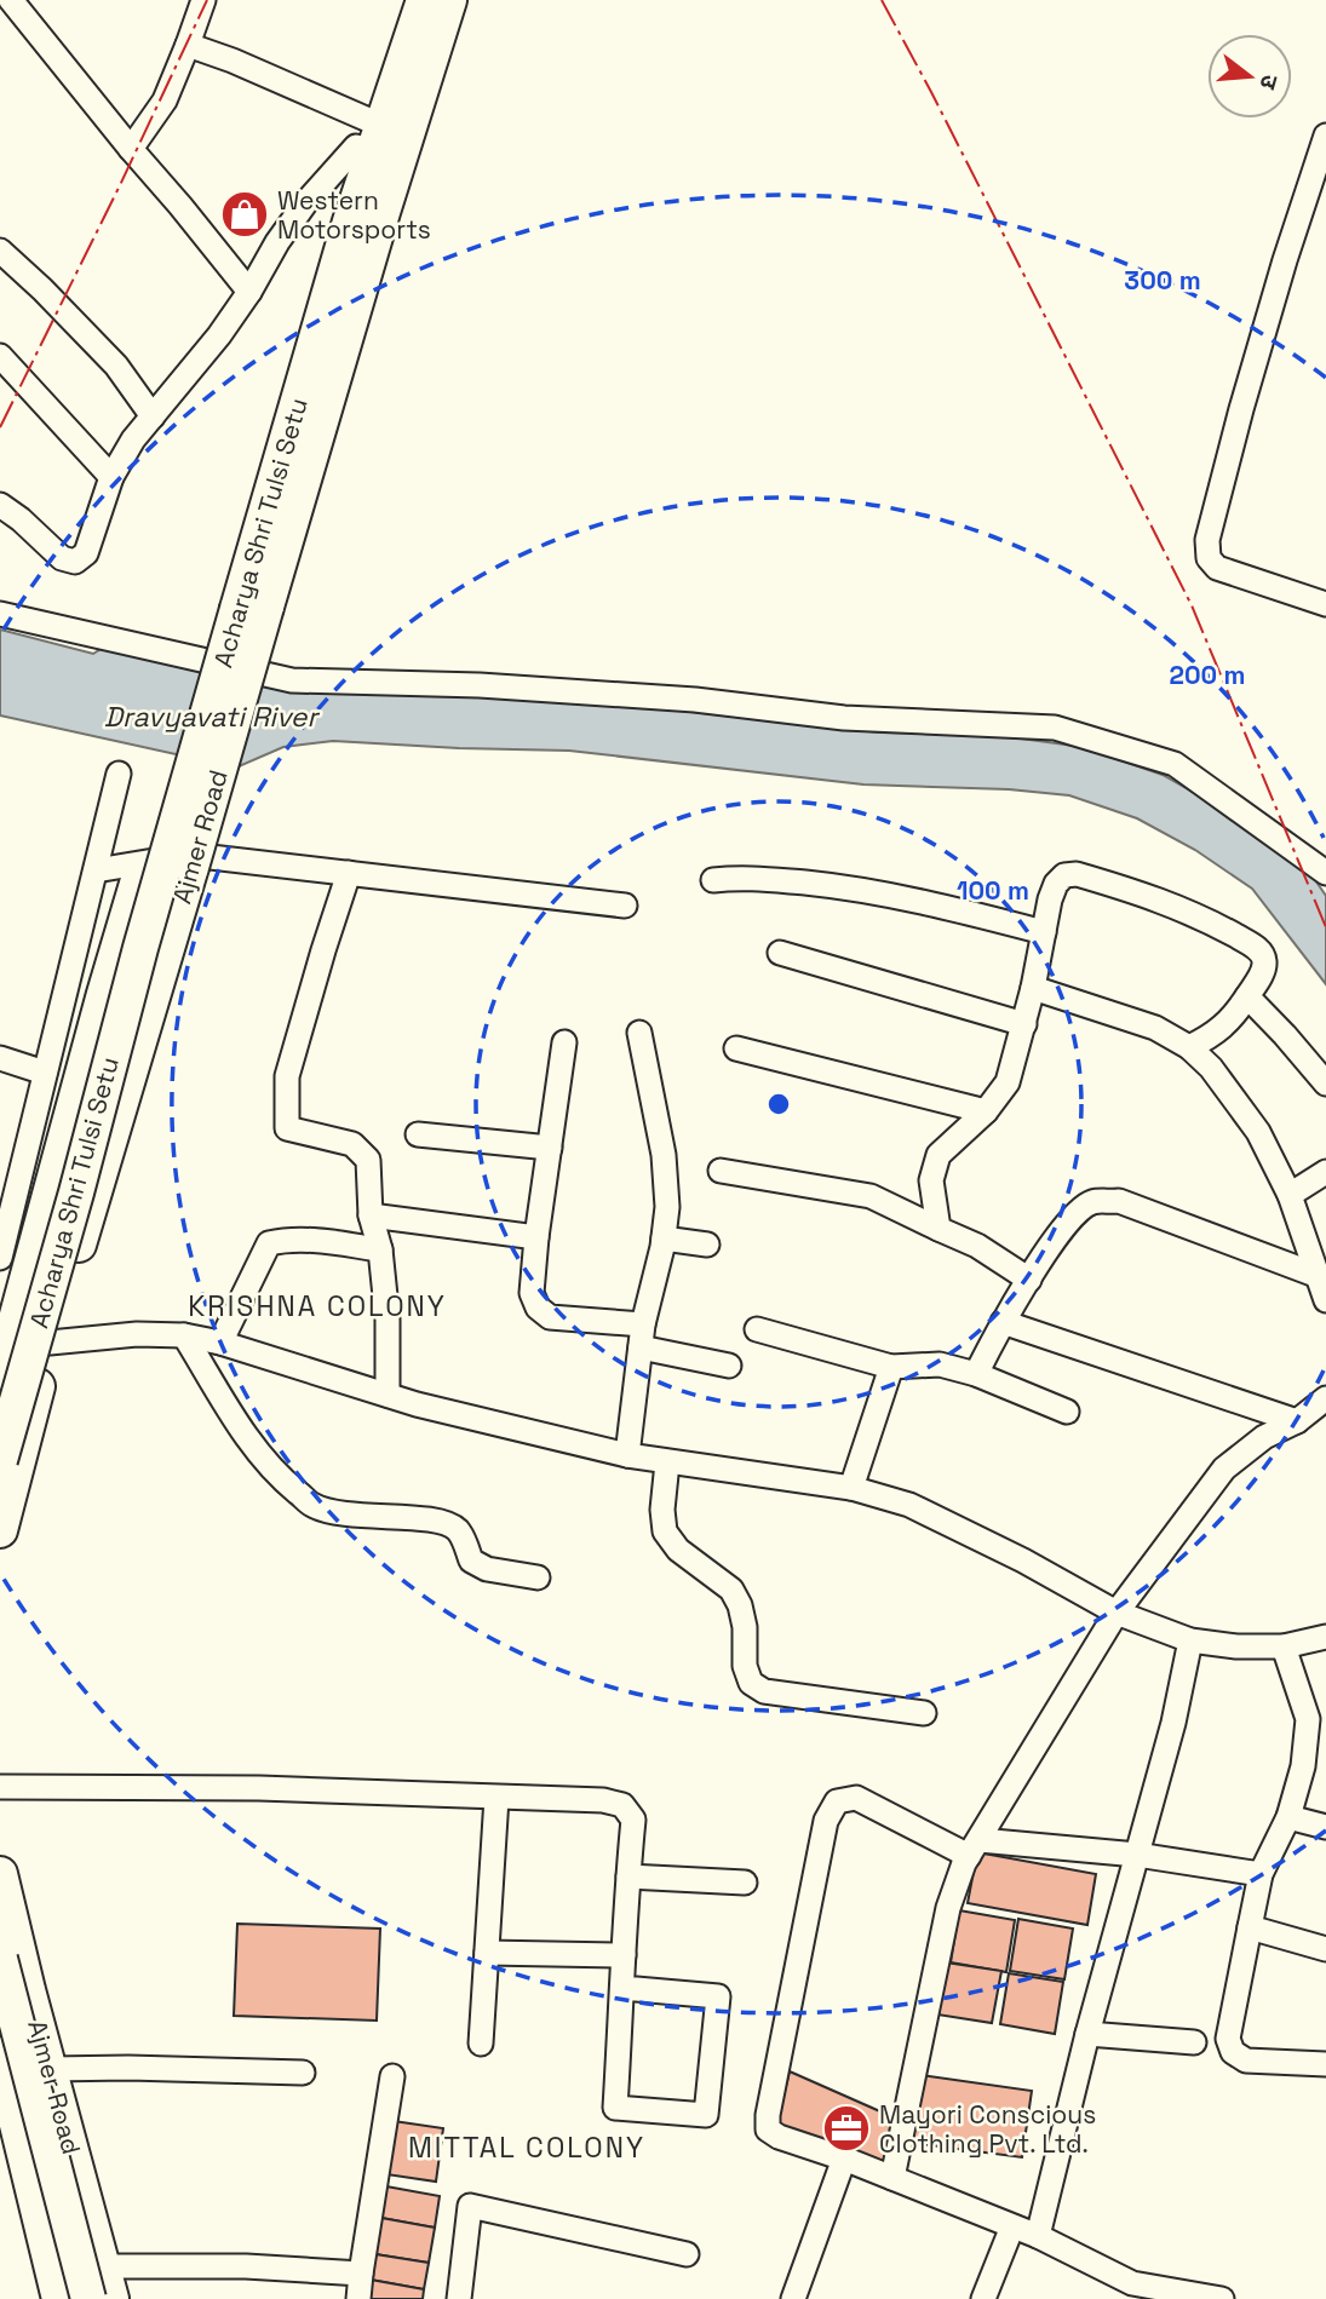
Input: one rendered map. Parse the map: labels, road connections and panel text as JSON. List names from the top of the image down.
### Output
{
  "streets": {
    "highway": ["Acharya Shri Tulsi Setu", "Ajmer Road"]
  },
  "districts": ["KRISHNA COLONY", "MITTAL COLONY"],
  "water": ["Dravyavati River"],
  "places": {
    "shop": ["Western Motorsports"],
    "office": ["Mayori Conscious Clothing Pvt. Ltd."]
  },
  "north": "right",
  "rings": ["300 m", "200 m", "100 m"]
}
